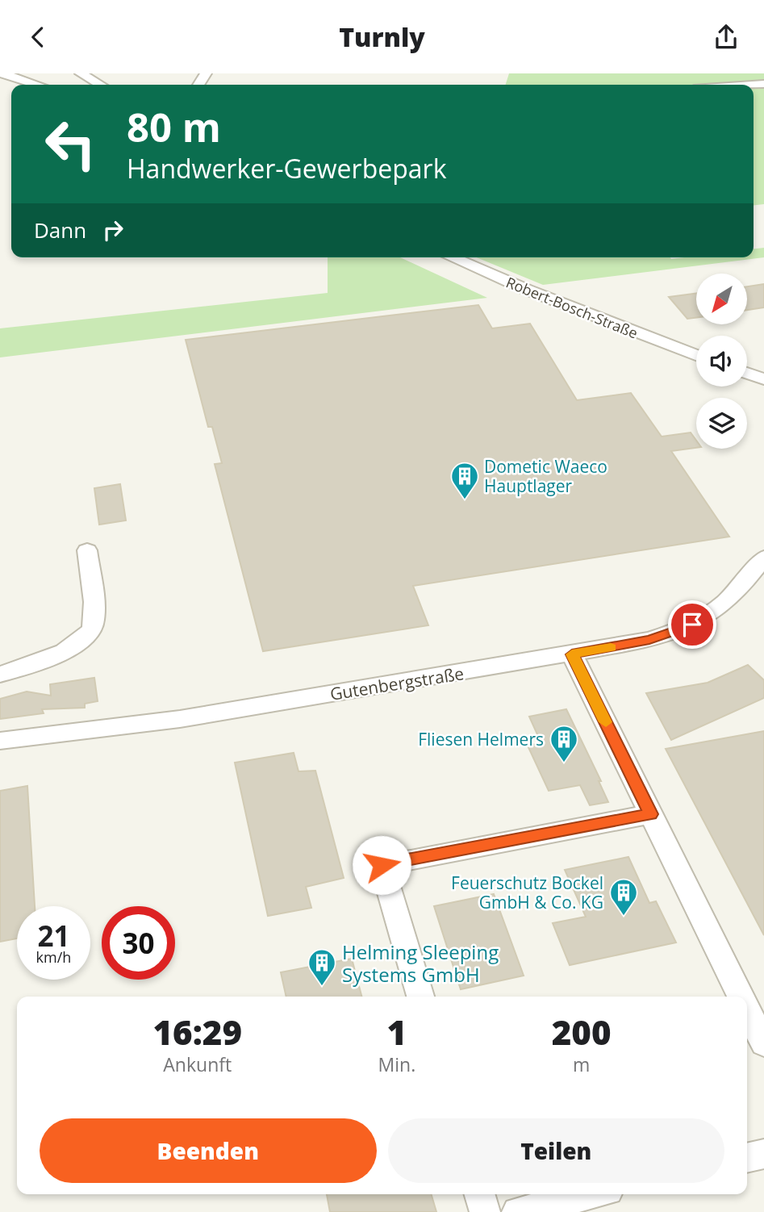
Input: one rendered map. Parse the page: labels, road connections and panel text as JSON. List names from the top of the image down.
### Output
{
  "streets": {
    "street": ["Robert-Bosch-Straße", "Gutenbergstraße"]
  },
  "places": {
    "building": [
      "Dometic Waeco Hauptlager",
      "Fliesen Helmers",
      "Feuerschutz Bockel GmbH & Co. KG",
      "Helming Sleeping Systems GmbH"
    ]
  },
  "north": "bottom left",
  "page": {
    "header": "Turnly",
    "turn": ["80 m", "Handwerker-Gewerbepark"],
    "then": "Dann",
    "speed": "21 km/h",
    "limit": "30",
    "eta": [
      "16:29",
      "Ankunft",
      "1",
      "Min.",
      "200",
      "m"
    ],
    "buttons": ["Beenden", "Teilen"]
  }
}
